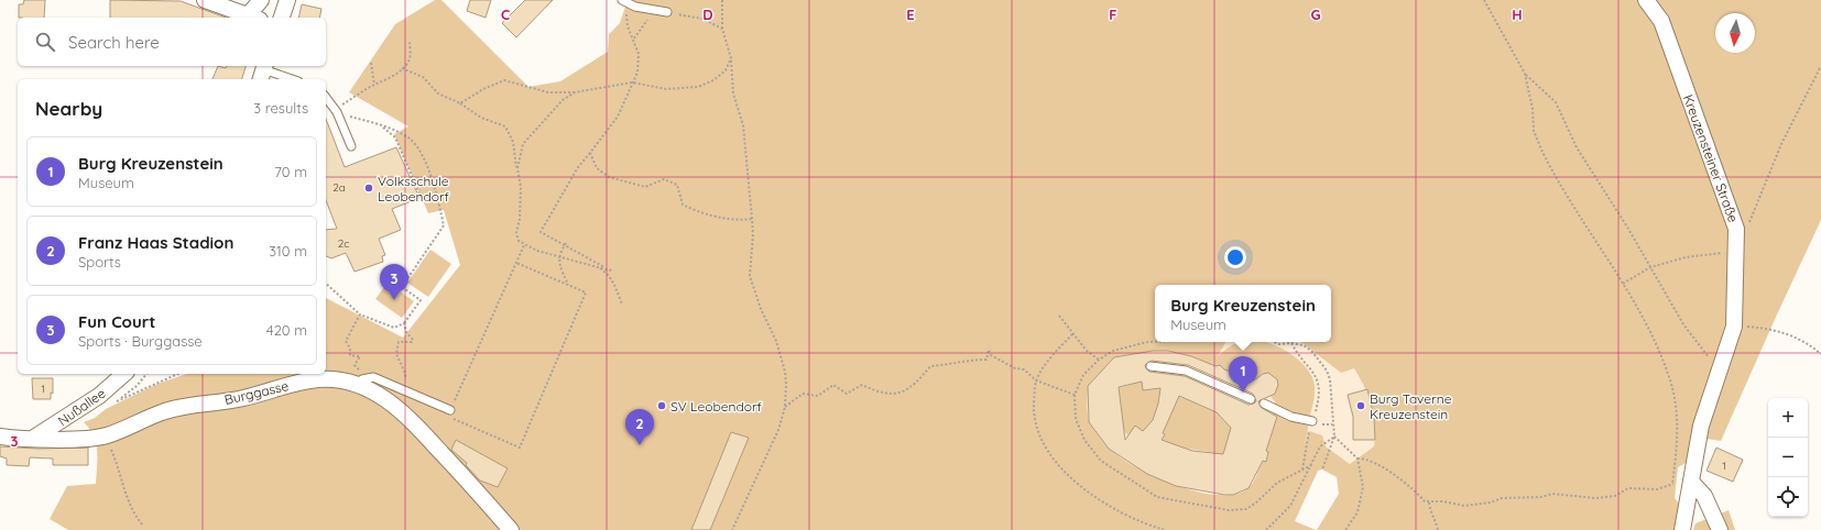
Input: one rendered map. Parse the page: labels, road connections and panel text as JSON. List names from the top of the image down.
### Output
{
  "streets": {
    "street": ["Kreuzensteiner Straße", "Burggasse", "Nußallee"]
  },
  "crossings": [
    ["Burggasse", "Nußallee"]
  ],
  "places": ["Volksschule Leobendorf", "SV Leobendorf", "Burg Taverne Kreuzenstein"],
  "house_numbers": [
    "2a",
    "2c",
    "1",
    "1"
  ],
  "north": "bottom",
  "page": {
    "search": "Search here",
    "heading": ["Nearby", "3 results"],
    "list": [
      {
        "mark": "1",
        "name": "Burg Kreuzenstein",
        "note": "Museum",
        "value": "70 m"
      },
      {
        "mark": "2",
        "name": "Franz Haas Stadion",
        "note": "Sports",
        "value": "310 m"
      },
      {
        "mark": "3",
        "name": "Fun Court",
        "note": "Sports · Burggasse",
        "value": "420 m"
      }
    ],
    "pins": ["3", "1", "2"],
    "popup": ["Burg Kreuzenstein", "Museum"],
    "map_buttons": ["+", "−"]
  },
  "grid": {
    "columns": [
      "C",
      "D",
      "E",
      "F",
      "G",
      "H"
    ],
    "rows": ["3"]
  }
}
